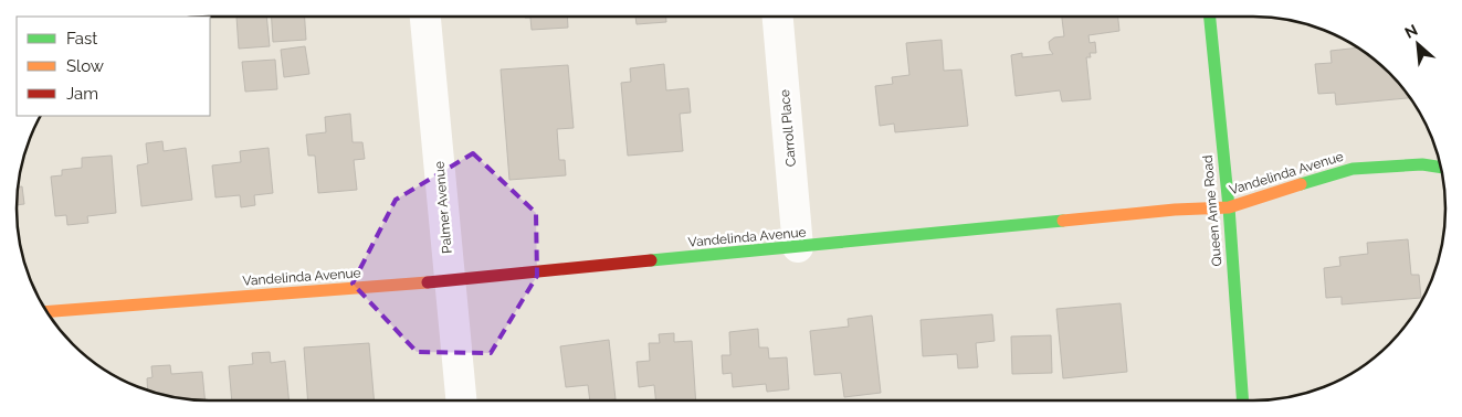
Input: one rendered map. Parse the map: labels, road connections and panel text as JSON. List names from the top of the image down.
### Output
{
  "streets": {
    "street": [
      "Carroll Place",
      "Vandelinda Avenue",
      "Palmer Avenue",
      "Queen Anne Road"
    ]
  },
  "crossings": [
    ["Carroll Place", "Vandelinda Avenue"],
    ["Vandelinda Avenue", "Palmer Avenue"],
    ["Vandelinda Avenue", "Queen Anne Road"]
  ],
  "legend": ["Fast", "Slow", "Jam"],
  "north": "top left"
}
